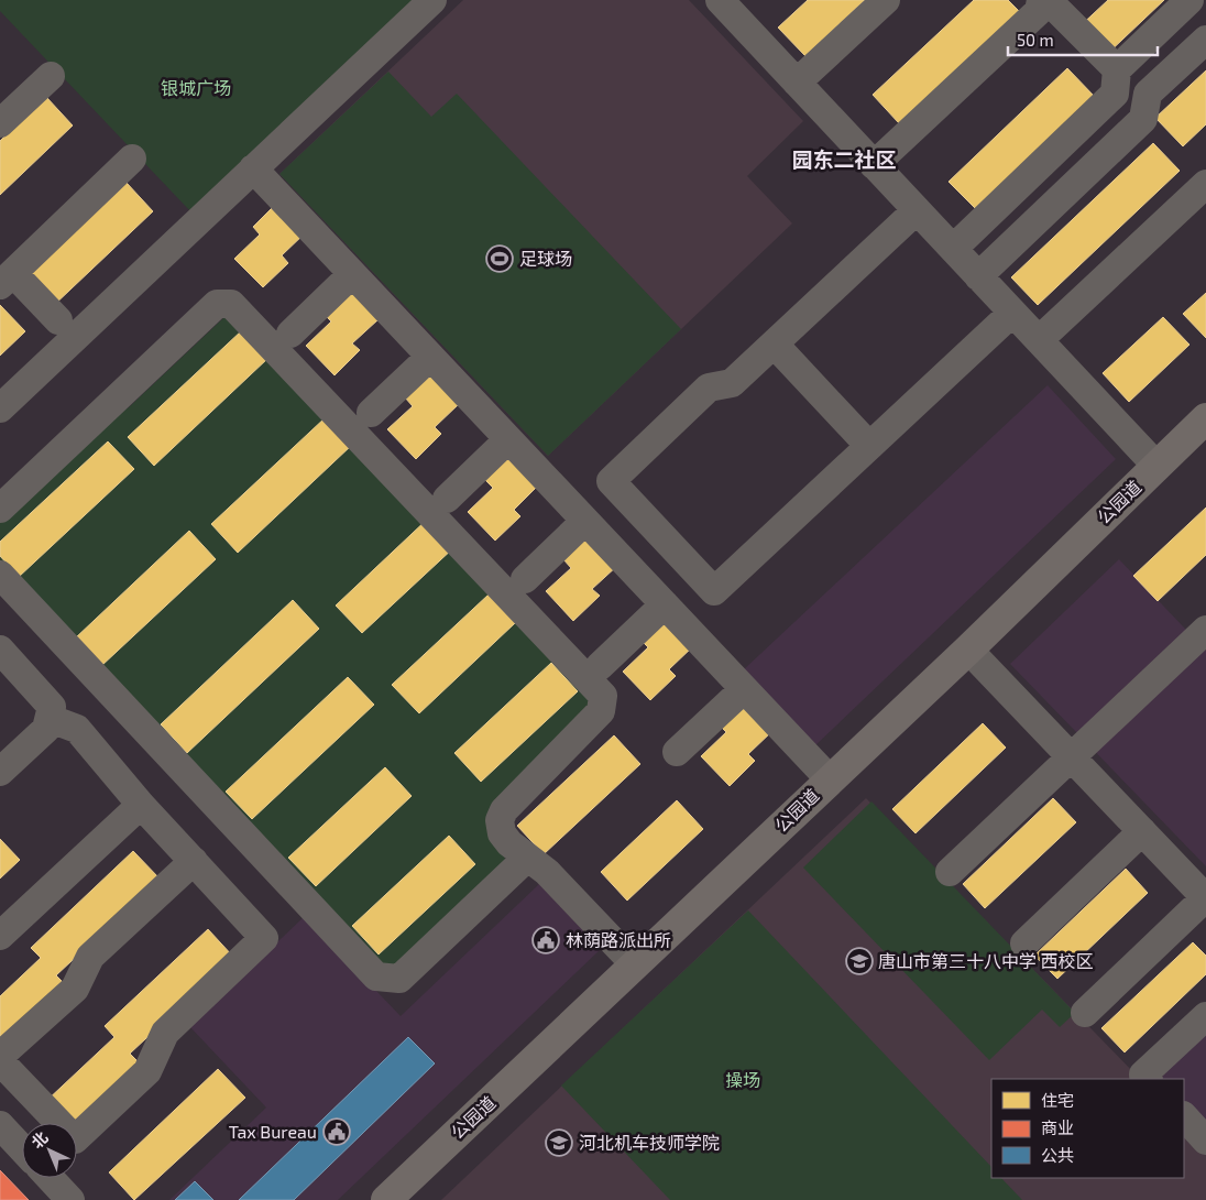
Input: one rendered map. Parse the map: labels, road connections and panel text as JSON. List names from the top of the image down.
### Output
{
  "streets": {
    "main road": ["公园道"]
  },
  "districts": ["园东二社区"],
  "parks": ["银城广场", "操场"],
  "places": {
    "sports": ["足球场"],
    "public building": ["林荫路派出所", "Tax Bureau"],
    "school or university": ["唐山市第三十八中学 西校区", "河北机车技师学院"]
  },
  "legend": ["住宅", "商业", "公共"],
  "scale_bar": "50 m",
  "north": "top left"
}
